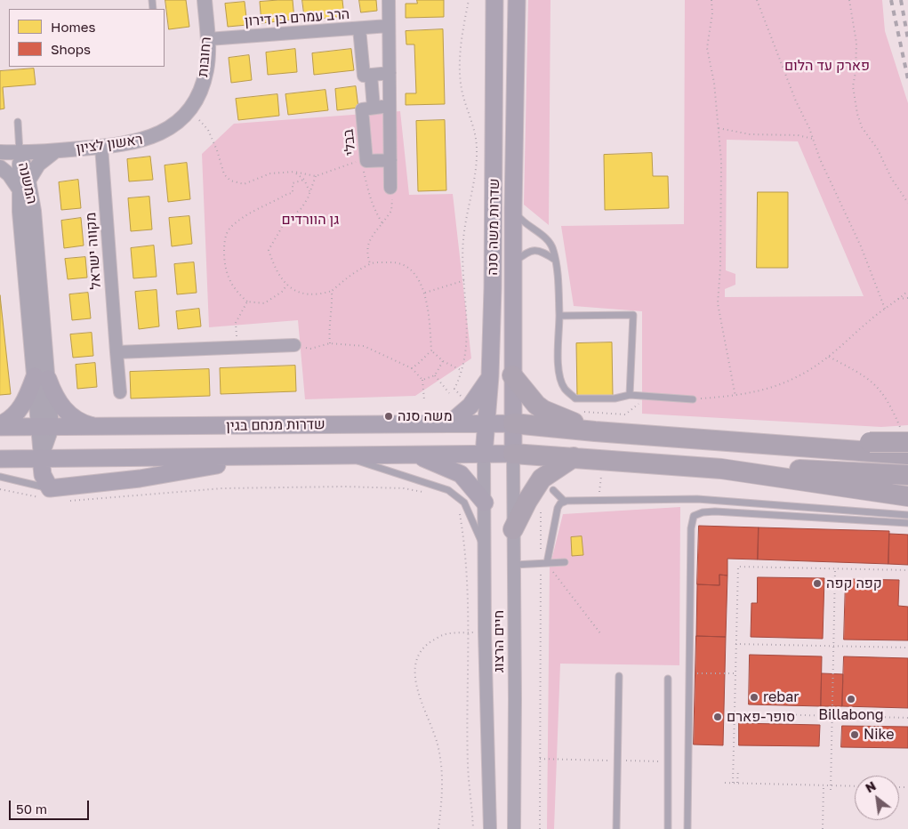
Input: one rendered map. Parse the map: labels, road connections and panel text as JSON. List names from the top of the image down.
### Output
{
  "streets": {
    "main road": ["שדרות משה סנה", "שדרות מנחם בגין"],
    "street": [
      "הרב עמרם בן דירון",
      "רחובות",
      "בבלי",
      "ראשון לציון",
      "המשנה",
      "מקווה ישראל",
      "חיים הרצוג"
    ]
  },
  "crossings": [
    ["הרב עמרם בן דירון", "רחובות"],
    ["רחובות", "ראשון לציון"],
    ["ראשון לציון", "המשנה"],
    ["ראשון לציון", "מקווה ישראל"],
    ["המשנה", "שדרות מנחם בגין"],
    ["שדרות משה סנה", "שדרות מנחם בגין"],
    ["שדרות משה סנה", "חיים הרצוג"]
  ],
  "parks": ["פארק עד הלום", "גן הוורדים"],
  "places": [
    "משה סנה",
    "קפה קפה",
    "rebar",
    "Billabong",
    "סופר-פארם",
    "Nike"
  ],
  "legend": ["Homes", "Shops"],
  "scale_bar": "50 m",
  "north": "top left"
}
